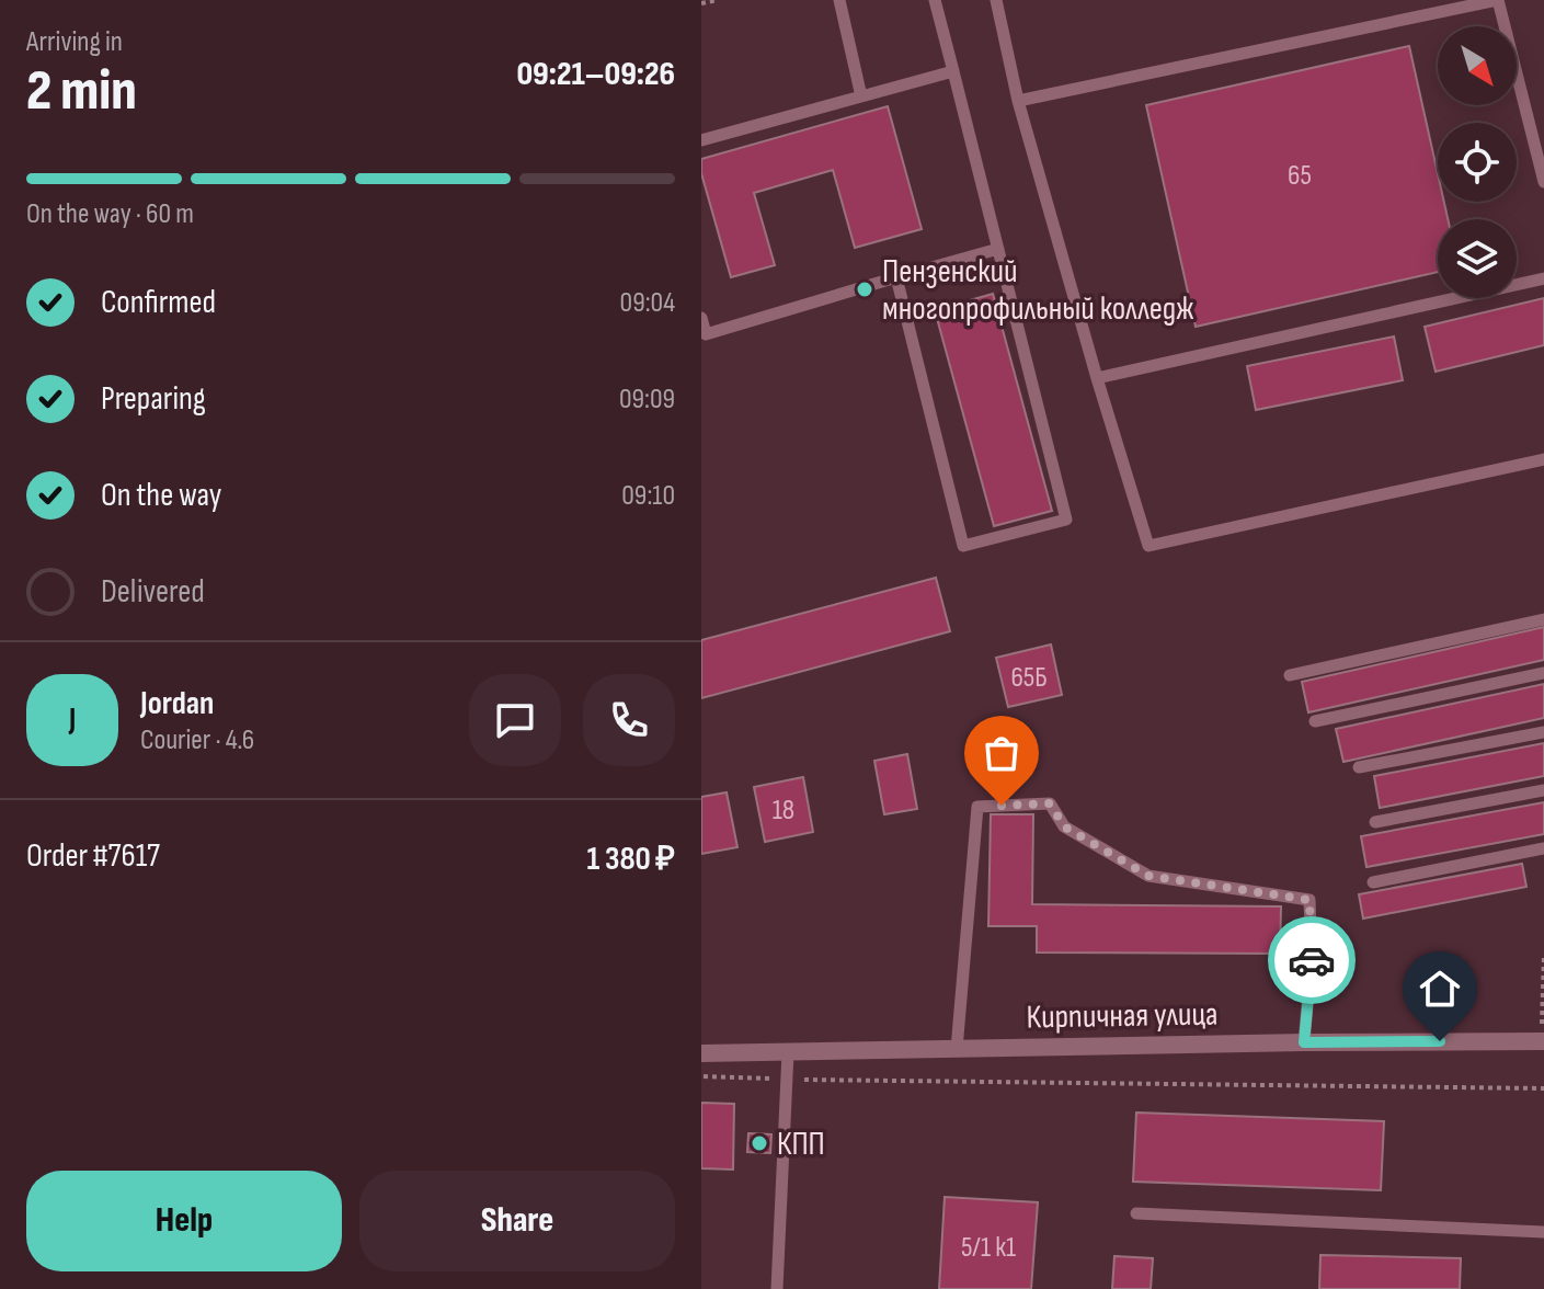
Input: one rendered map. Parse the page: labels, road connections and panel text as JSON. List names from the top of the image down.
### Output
{
  "streets": {
    "street": ["Кирпичная улица"]
  },
  "places": ["Пензенский многопрофильный колледж", "КПП"],
  "house_numbers": [
    "65",
    "65Б",
    "18",
    "5/1 к1"
  ],
  "north": "bottom right",
  "page": {
    "heading": ["2 min", "Arriving in", "09:21–09:26"],
    "panel": [
      "Jordan",
      "Courier · 4.6",
      "Order #7617",
      "1 380 ₽"
    ],
    "bar": "On the way · 60 m",
    "list": [
      ["Confirmed", "09:04"],
      ["Preparing", "09:09"],
      ["On the way", "09:10"],
      "Delivered"
    ],
    "round": "J",
    "buttons": ["Help", "Share"]
  }
}
